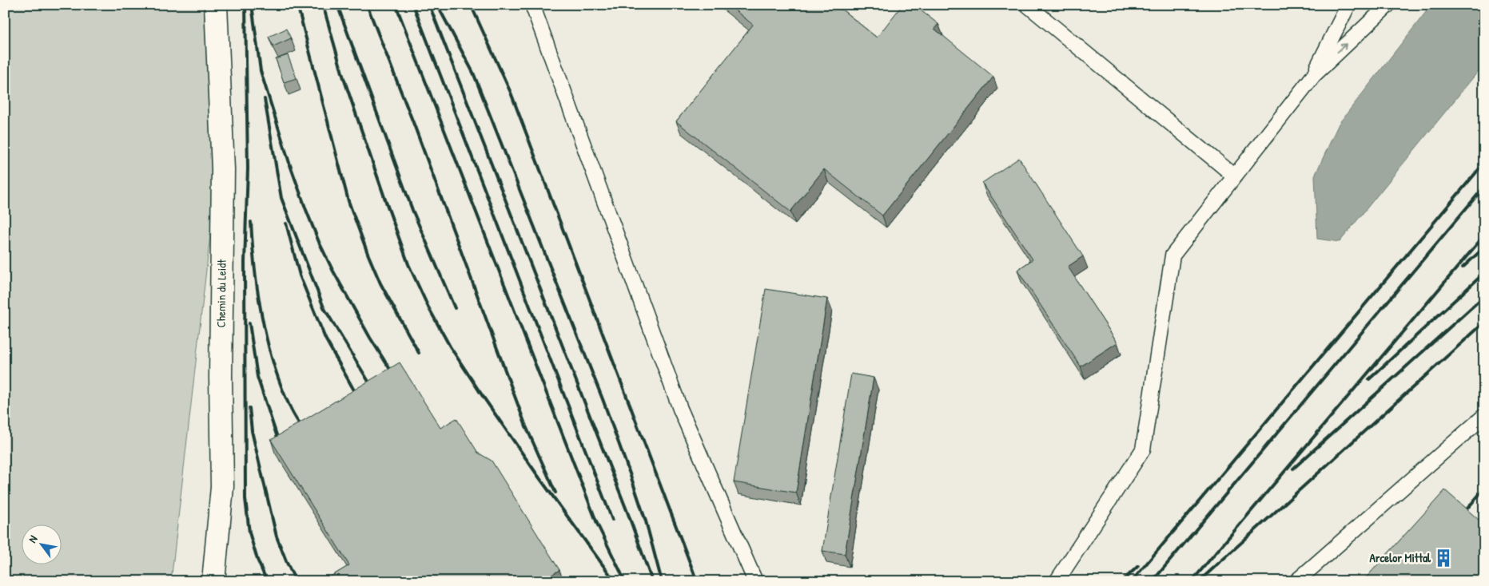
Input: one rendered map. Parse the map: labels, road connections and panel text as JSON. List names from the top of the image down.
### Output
{
  "streets": {
    "street": ["Chemin du Leidt"]
  },
  "places": {
    "building": ["Arcelor Mittal"]
  },
  "north": "top left"
}
